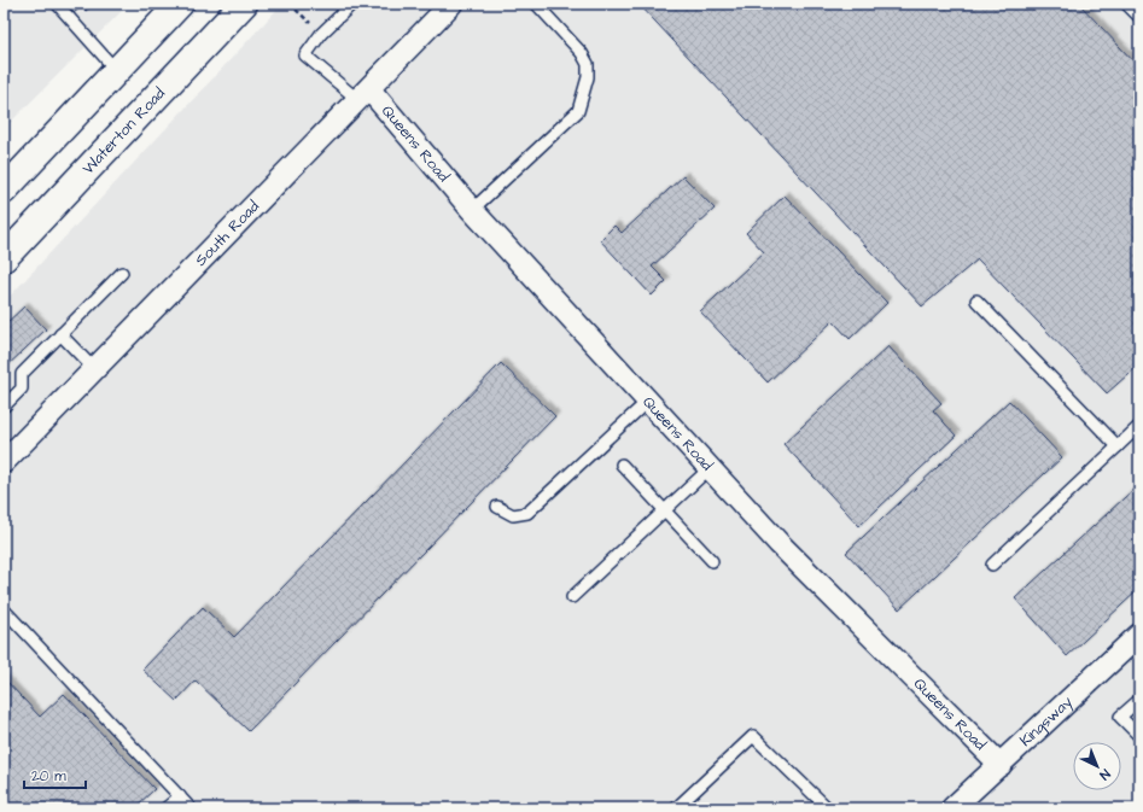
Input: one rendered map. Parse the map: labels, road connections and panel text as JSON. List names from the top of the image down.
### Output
{
  "streets": {
    "main road": ["Waterton Road"],
    "street": ["Queens Road", "South Road", "Kingsway"]
  },
  "crossings": [
    ["Queens Road", "South Road"],
    ["Queens Road", "Kingsway"]
  ],
  "scale_bar": "20 m",
  "north": "bottom right"
}
